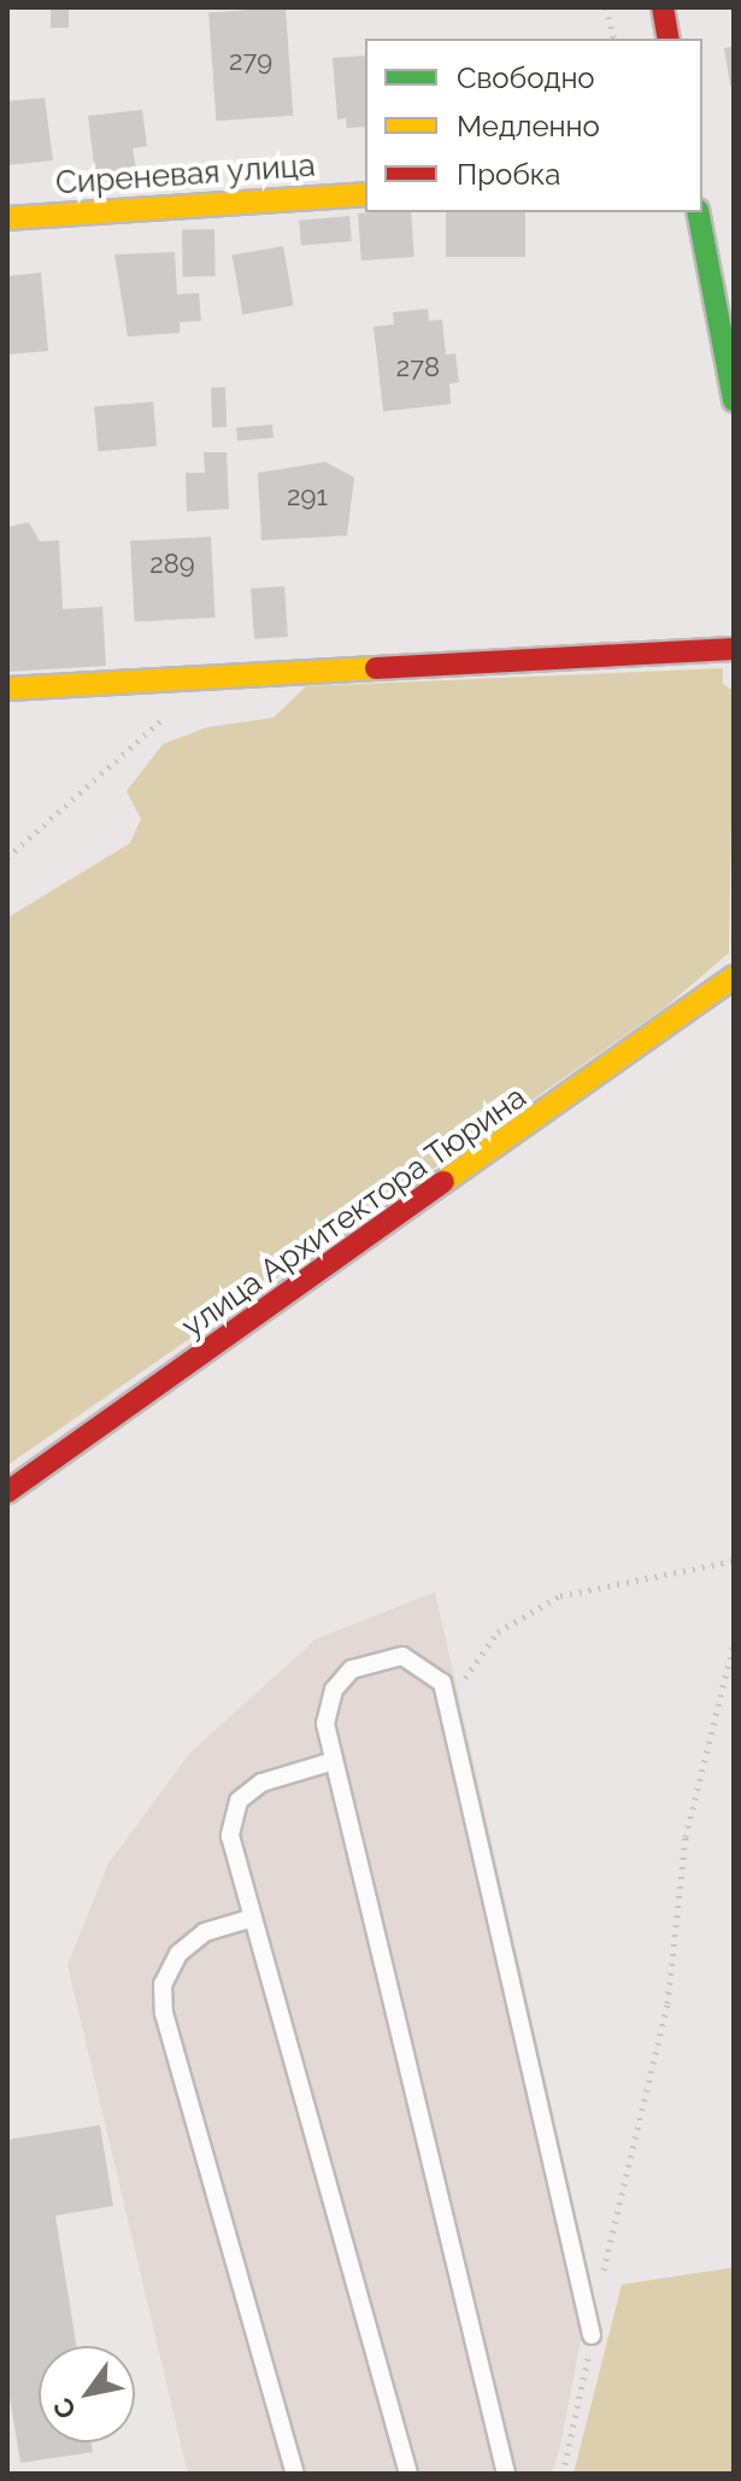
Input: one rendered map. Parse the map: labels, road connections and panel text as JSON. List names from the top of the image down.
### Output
{
  "streets": {
    "street": ["Сиреневая улица", "улица Архитектора Тюрина"]
  },
  "house_numbers": [
    "279",
    "278",
    "291",
    "289"
  ],
  "legend": ["Свободно", "Медленно", "Пробка"],
  "north": "bottom left"
}
